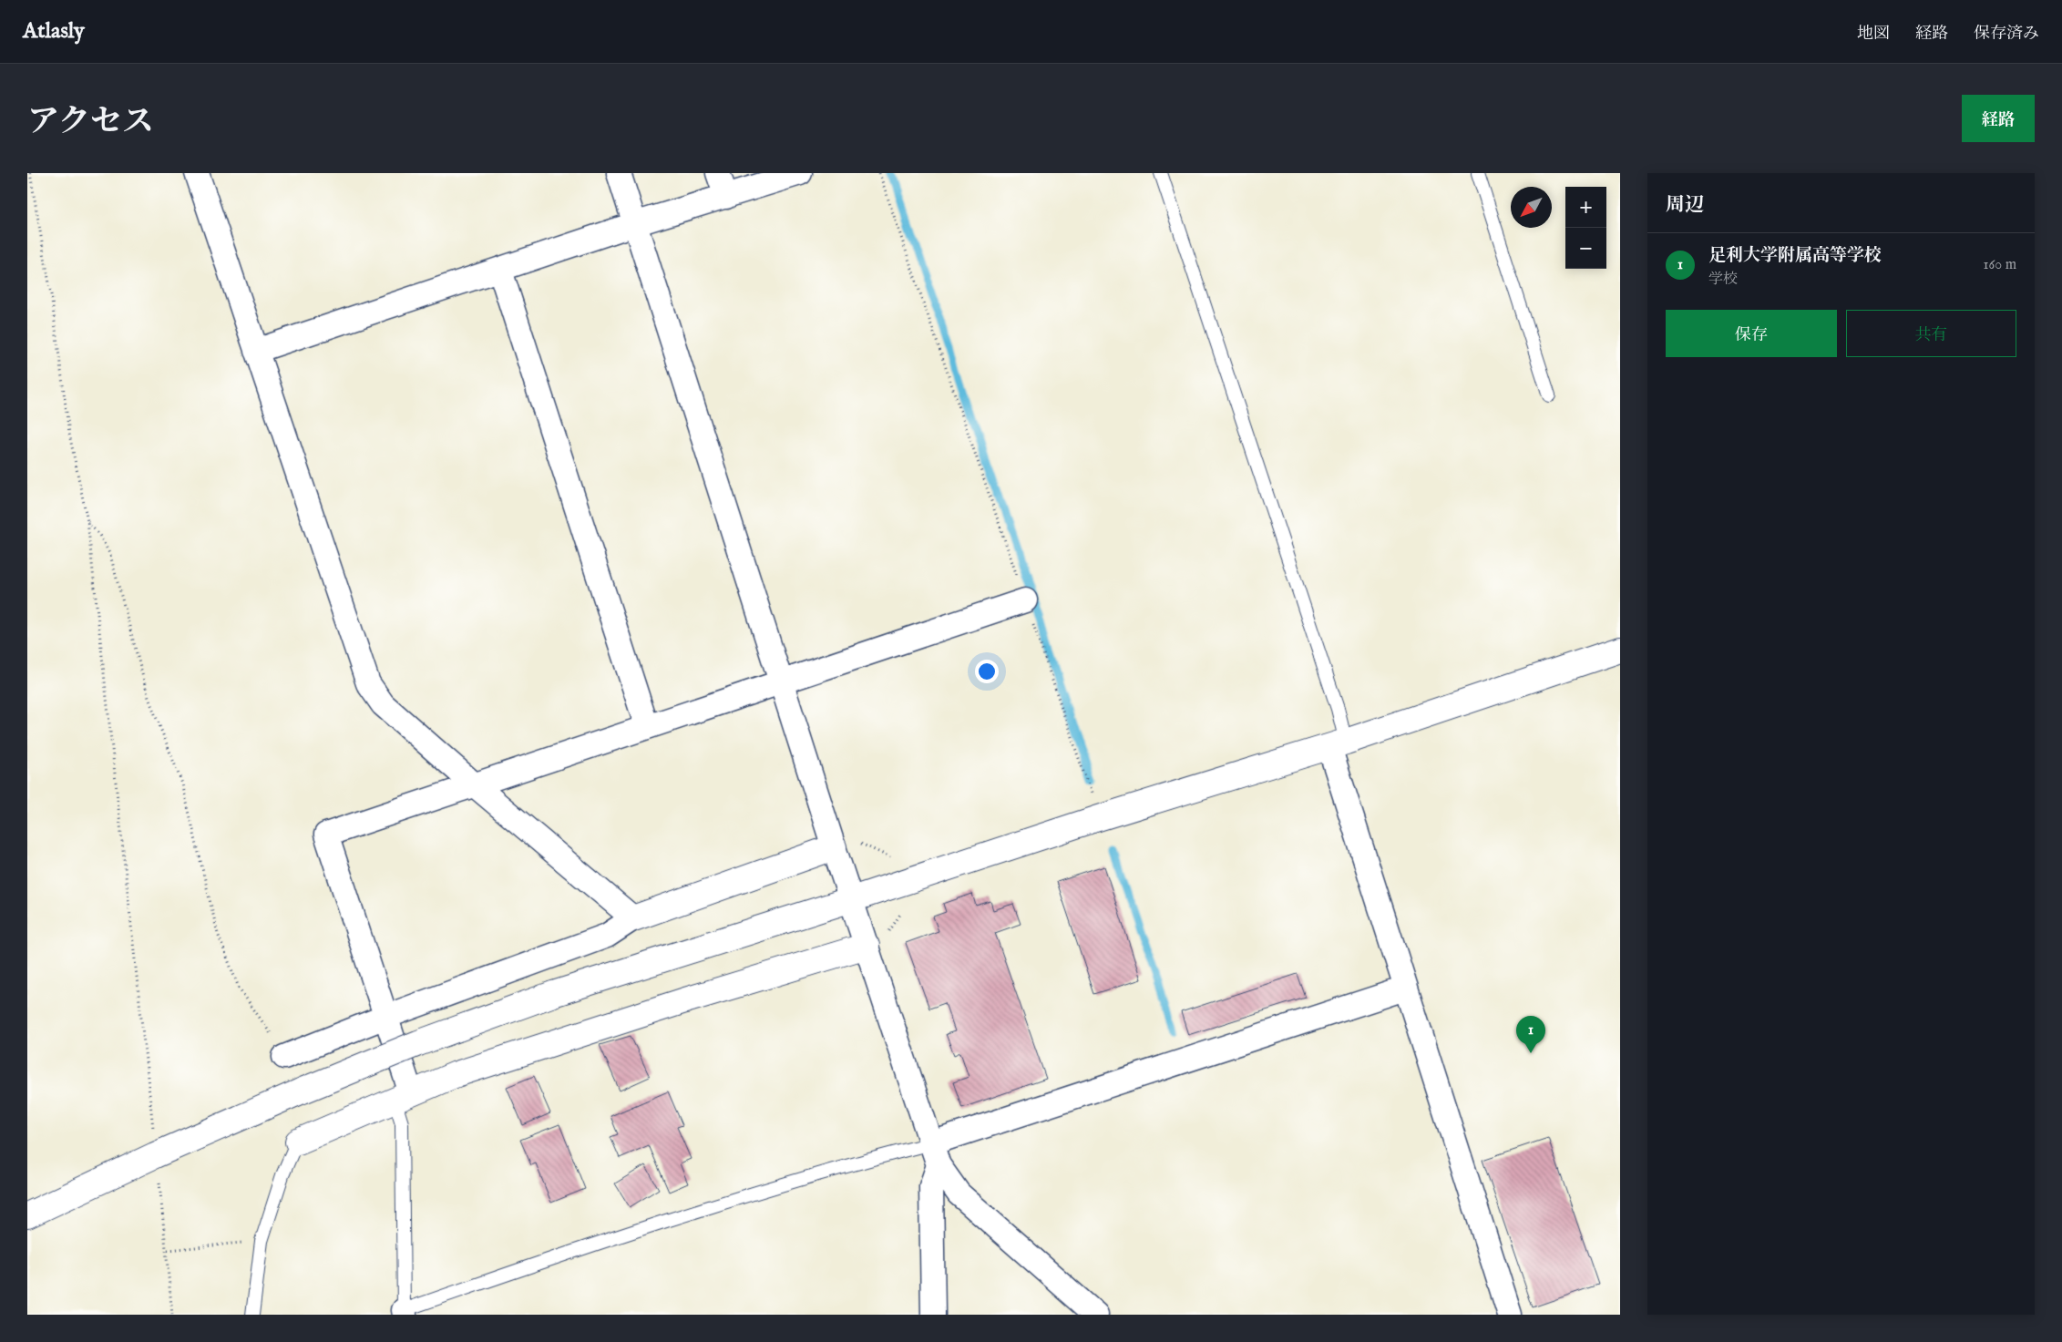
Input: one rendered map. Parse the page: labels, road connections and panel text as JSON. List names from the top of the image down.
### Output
{
  "north": "bottom left",
  "page": {
    "header": "Atlasly",
    "nav": ["地図", "経路", "保存済み"],
    "title": "アクセス",
    "buttons": [
      "経路",
      ["保存", "共有"]
    ],
    "heading": "周辺",
    "map_buttons": ["+", "−"],
    "list": [
      {
        "mark": "1",
        "name": "足利大学附属高等学校",
        "note": "学校",
        "value": "160 m"
      }
    ],
    "pins": "1"
  }
}
